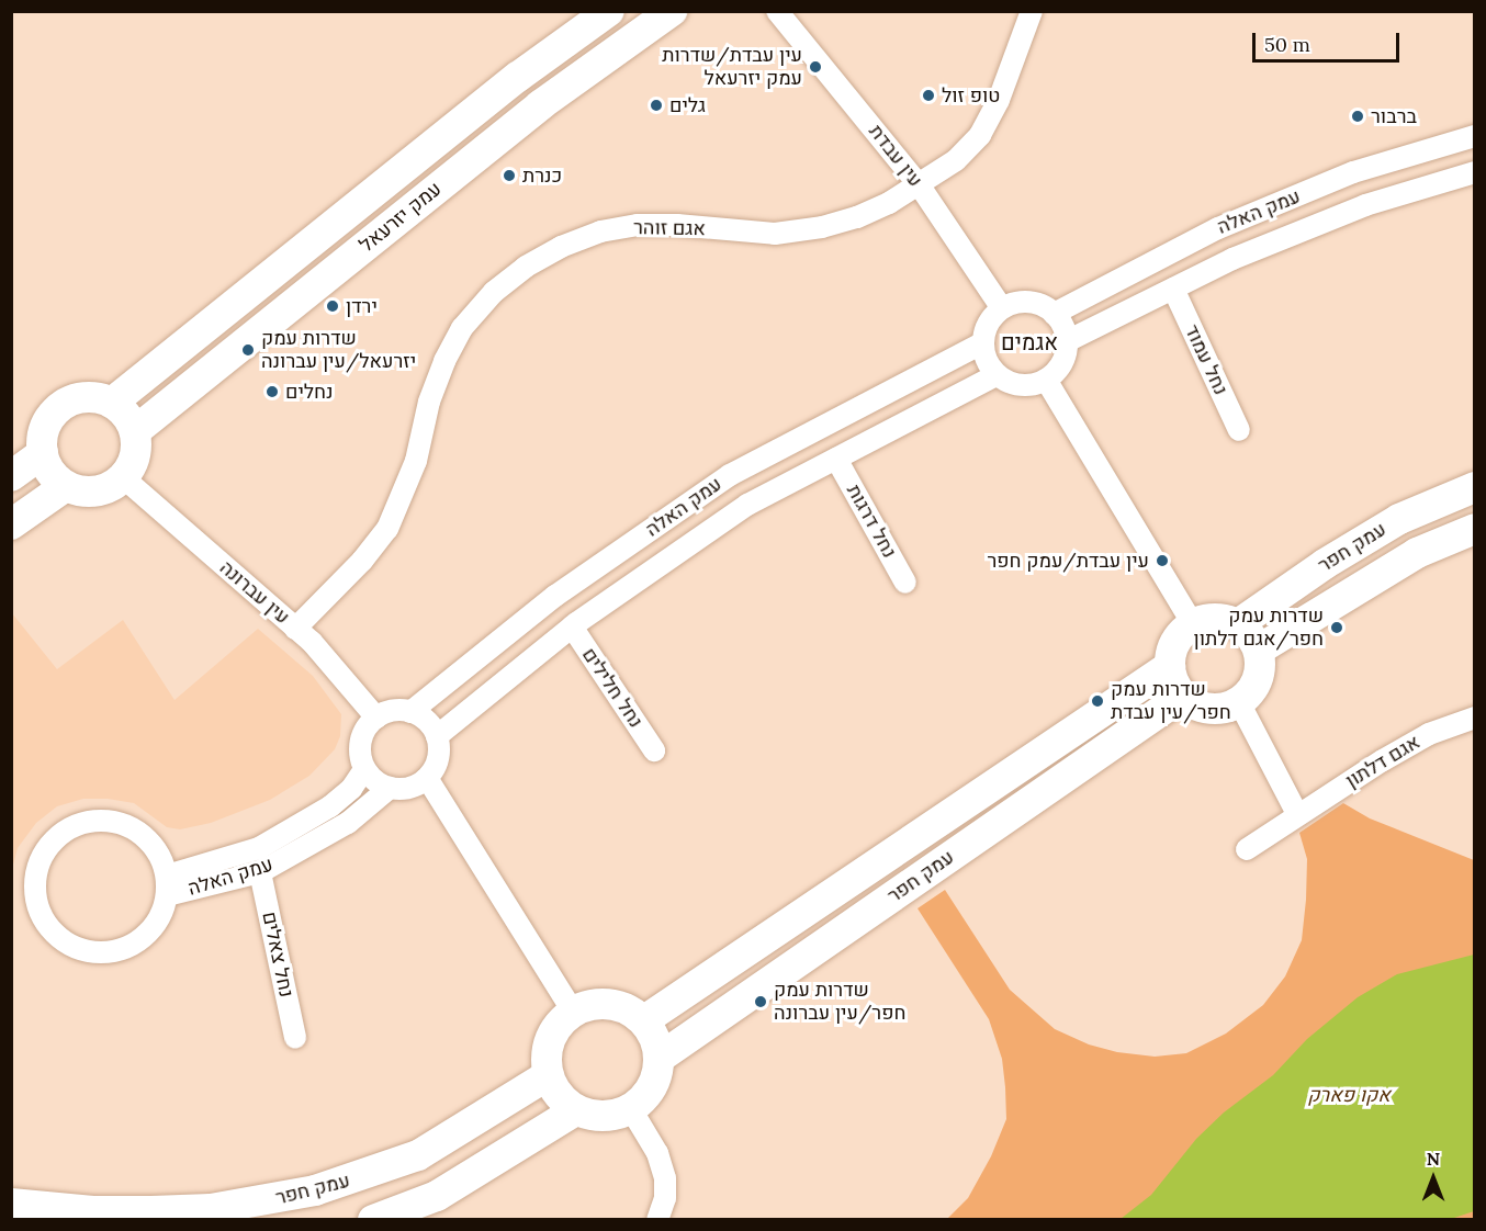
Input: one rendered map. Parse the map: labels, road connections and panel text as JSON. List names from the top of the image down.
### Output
{
  "streets": {
    "street": [
      "עין עבדת",
      "עמק האלה",
      "עמק יזרעאל",
      "אגם זוהר",
      "נחל עמוד",
      "נחל דרגות",
      "עמק חפר",
      "עין עברונה",
      "נחל חלילים",
      "אגם דלתון",
      "נחל צאלים"
    ]
  },
  "crossings": [
    ["עין עבדת", "עמק האלה"],
    ["עין עבדת", "אגם זוהר"],
    ["עמק האלה", "נחל עמוד"],
    ["עמק האלה", "נחל דרגות"],
    ["עמק האלה", "עין עברונה"],
    ["עמק האלה", "נחל חלילים"],
    ["עמק האלה", "נחל צאלים"],
    ["עמק יזרעאל", "עין עברונה"],
    ["אגם זוהר", "עין עברונה"]
  ],
  "districts": ["אגמים"],
  "parks": ["אקו פארק"],
  "places": [
    "עין עבדת/שדרות עמק יזרעאל",
    "טופ זול",
    "גלים",
    "ברבור",
    "כנרת",
    "ירדן",
    "שדרות עמק יזרעאל/עין עברונה",
    "נחלים",
    "עין עבדת/עמק חפר",
    "שדרות עמק חפר/אגם דלתון",
    "שדרות עמק חפר/עין עבדת",
    "שדרות עמק חפר/עין עברונה"
  ],
  "scale_bar": "50 m",
  "north": "top"
}
